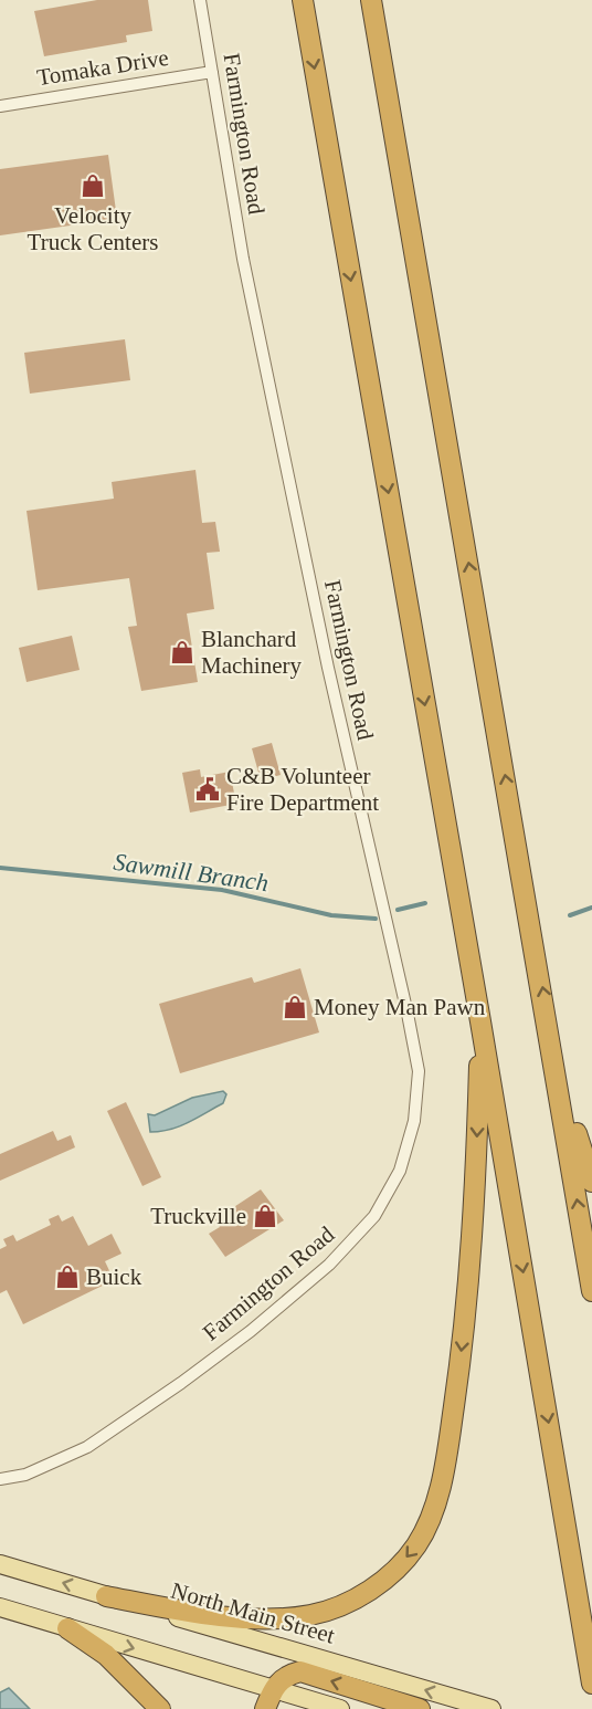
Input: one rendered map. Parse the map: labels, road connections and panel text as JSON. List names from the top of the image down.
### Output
{
  "streets": {
    "main road": ["North Main Street"],
    "street": ["Tomaka Drive", "Farmington Road"]
  },
  "crossings": [
    ["Tomaka Drive", "Farmington Road"]
  ],
  "water": ["Sawmill Branch"],
  "places": {
    "shop": [
      "Velocity Truck Centers",
      "Blanchard Machinery",
      "Money Man Pawn",
      "Truckville",
      "Buick"
    ],
    "public building": ["C&B Volunteer Fire Department"]
  }
}
